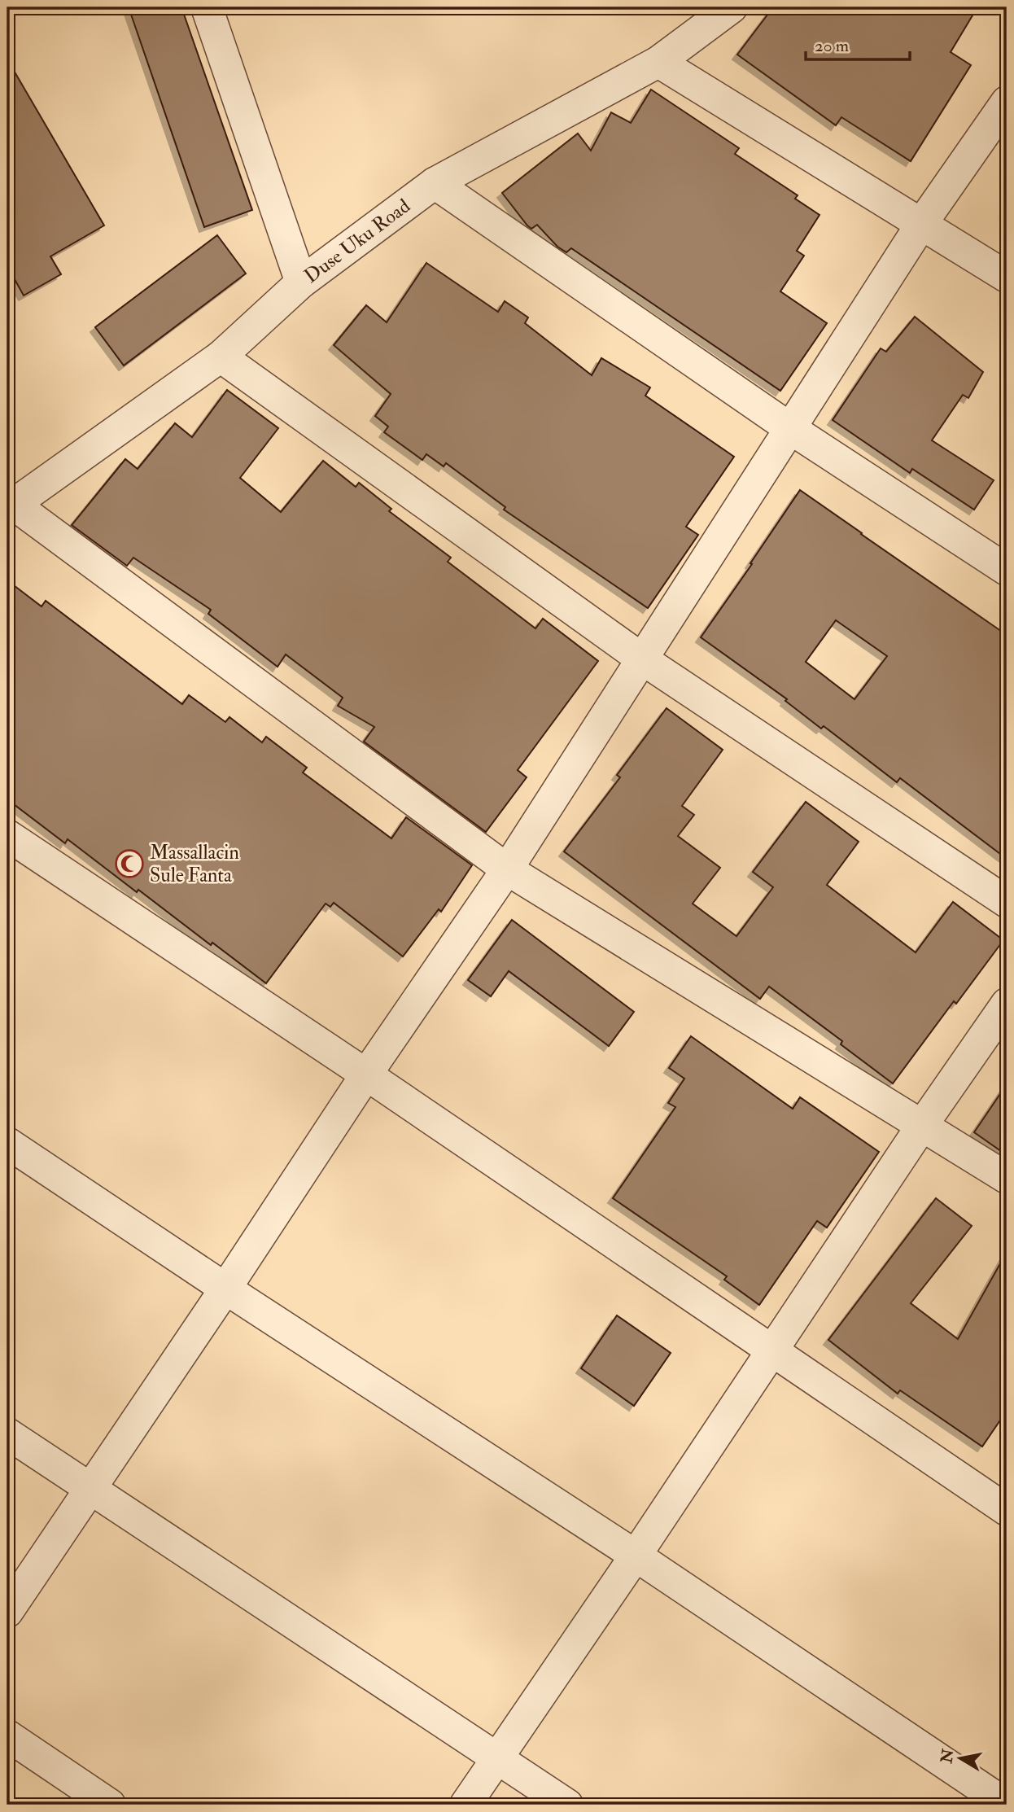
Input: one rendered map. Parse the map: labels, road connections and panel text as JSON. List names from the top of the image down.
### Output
{
  "streets": {
    "street": ["Duse Uku Road"]
  },
  "places": {
    "mosque": ["Massallacin Sule Fanta"]
  },
  "scale_bar": "20 m",
  "north": "left"
}
